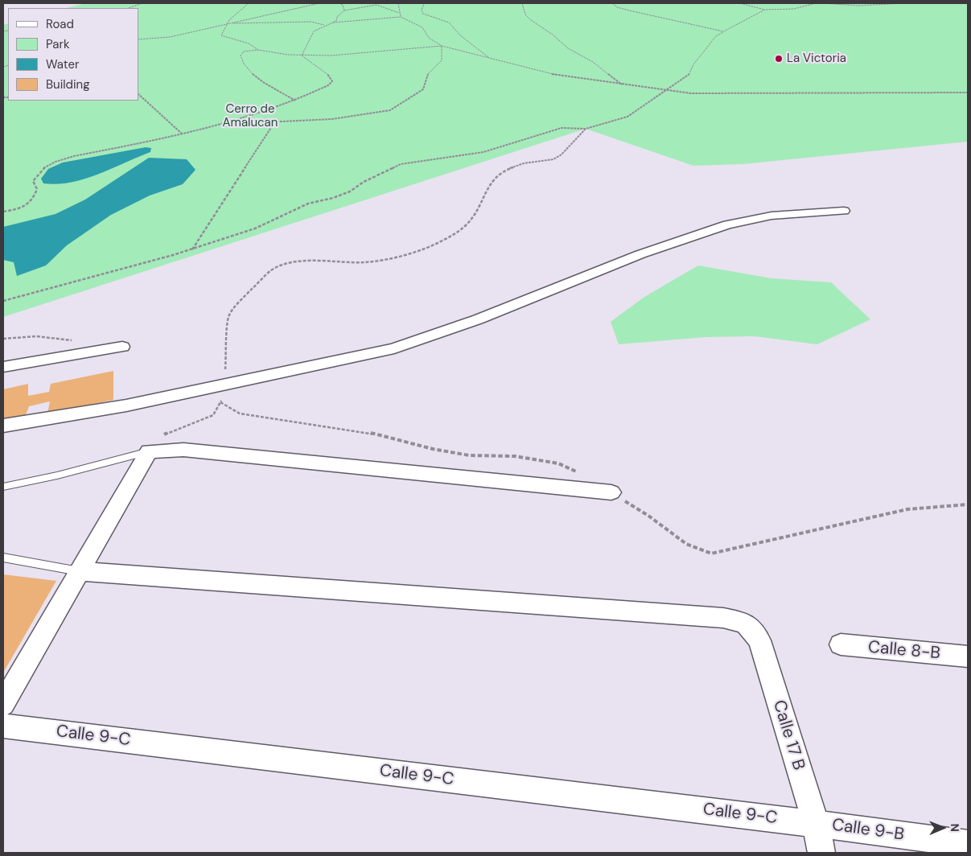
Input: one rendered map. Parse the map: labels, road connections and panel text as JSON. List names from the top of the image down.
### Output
{
  "streets": {
    "street": [
      "Calle 8-B",
      "Calle 17 B",
      "Calle 9-C",
      "Calle 9-B"
    ]
  },
  "crossings": [
    ["Calle 17 B", "Calle 9-C"],
    ["Calle 17 B", "Calle 9-B"],
    ["Calle 9-C", "Calle 9-B"]
  ],
  "parks": ["Cerro de Amalucan"],
  "places": ["La Victoria"],
  "legend": [
    "Road",
    "Park",
    "Water",
    "Building"
  ],
  "north": "right"
}
